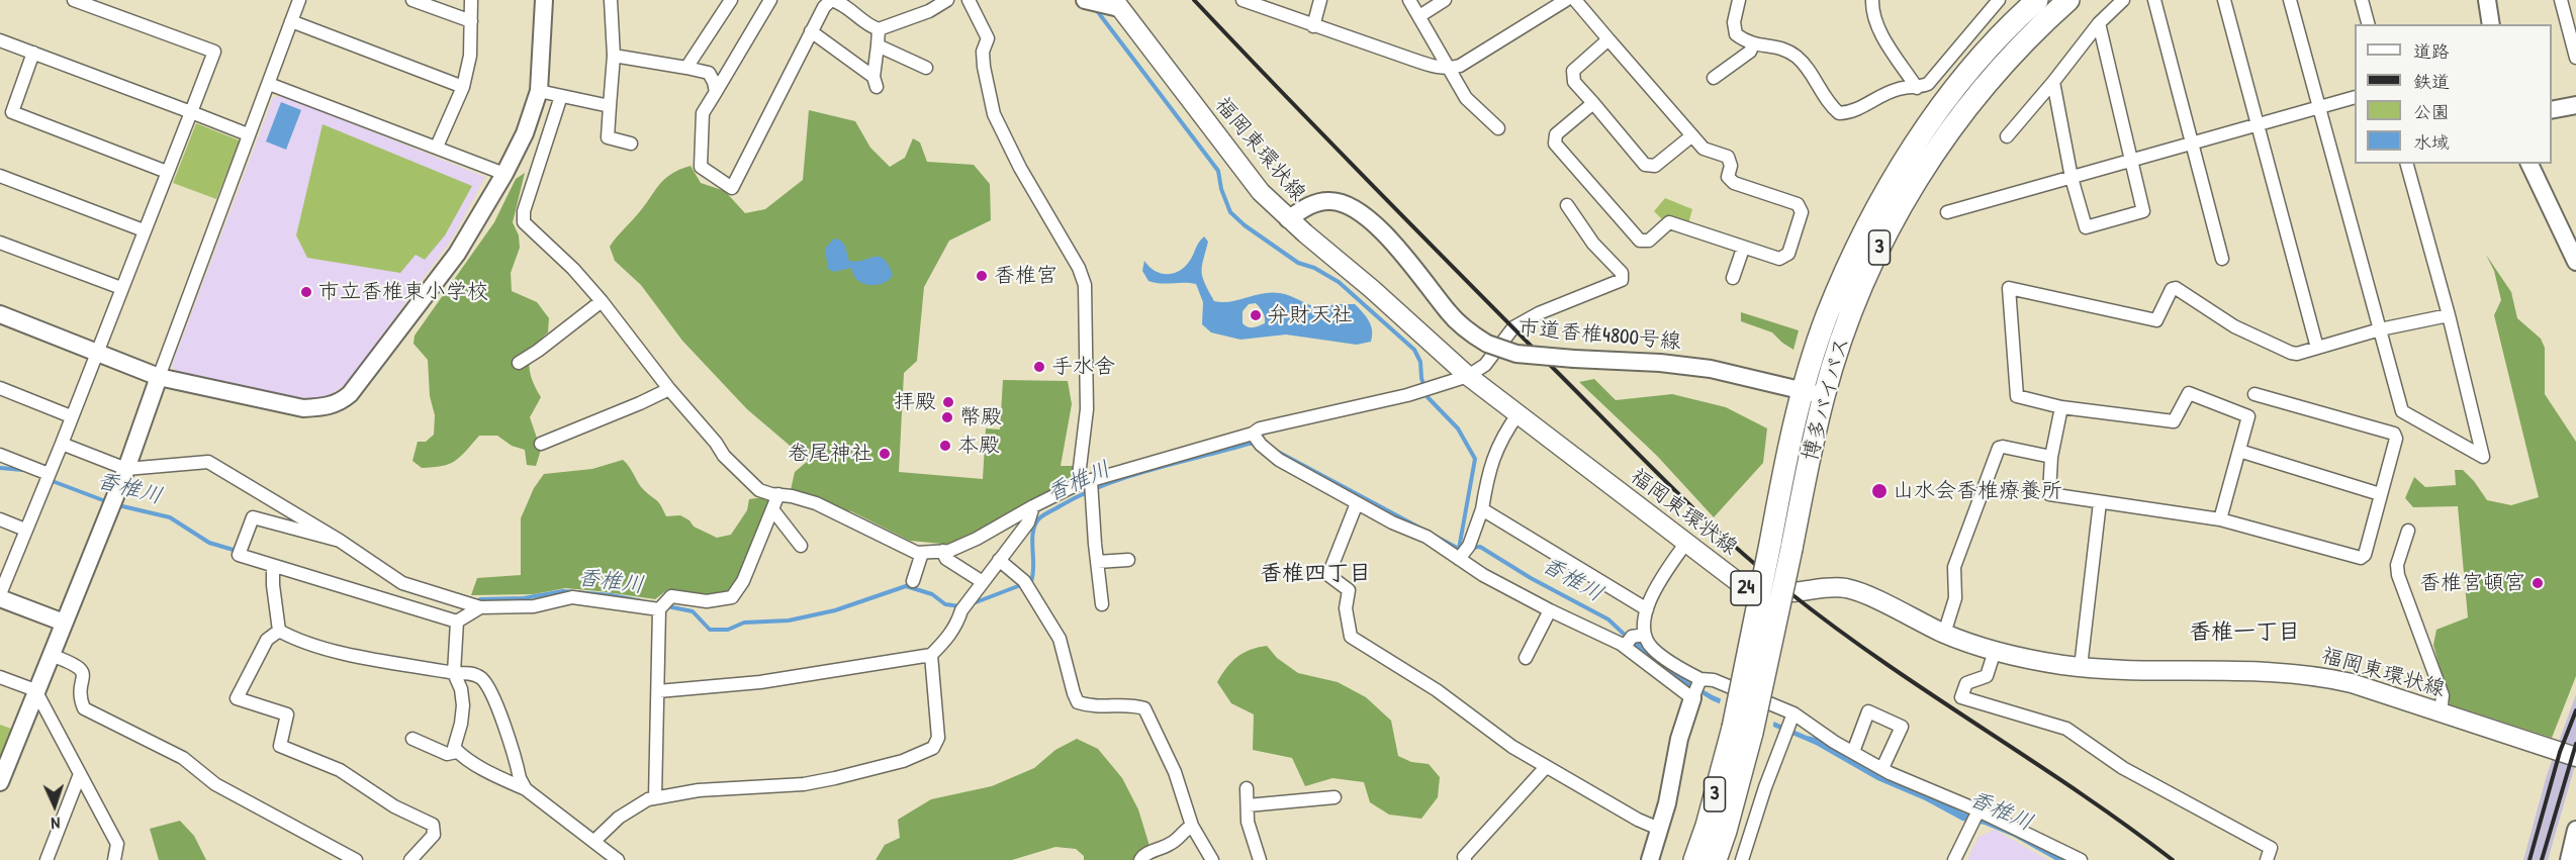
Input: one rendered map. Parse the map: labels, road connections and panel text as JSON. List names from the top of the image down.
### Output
{
  "streets": {
    "highway": ["3", "博多バイパス"],
    "main road": ["福岡東環状線", "24"],
    "street": ["市道香椎4800号線"]
  },
  "crossings": [
    ["福岡東環状線", "市道香椎4800号線"],
    ["市道香椎4800号線", "博多バイパス"]
  ],
  "districts": ["香椎四丁目", "香椎一丁目"],
  "water": ["香椎川"],
  "places": [
    "香椎宮",
    "市立香椎東小学校",
    "弁財天社",
    "手水舍",
    "拝殿",
    "幣殿",
    "本殿",
    "卷尾神社",
    "山水会香椎療養所",
    "香椎宮頓宮"
  ],
  "legend": [
    "道路",
    "鉄道",
    "公園",
    "水域"
  ],
  "north": "bottom"
}
